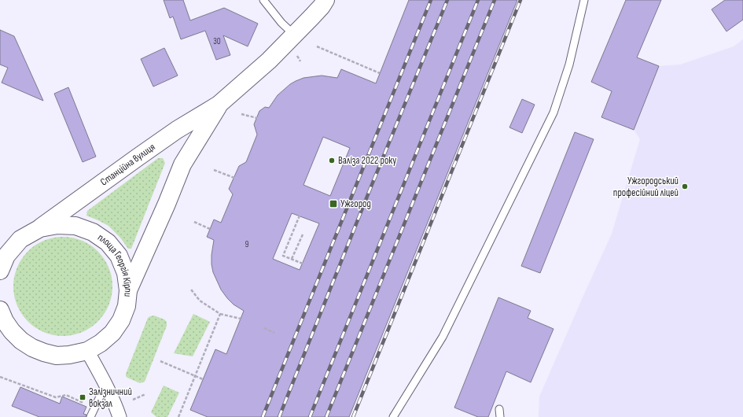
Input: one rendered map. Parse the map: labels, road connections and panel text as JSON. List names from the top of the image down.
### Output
{
  "streets": {
    "main road": ["Станційна вулиця", "площа Георгія Кірпи"]
  },
  "crossings": [
    ["Станційна вулиця", "площа Георгія Кірпи"]
  ],
  "places": {
    "other": ["Валіза 2022 року", "Ужгородський професійний ліцей"],
    "transit": ["Ужгород", "Залізничний вокзал"]
  },
  "house_numbers": ["30", "9"]
}
